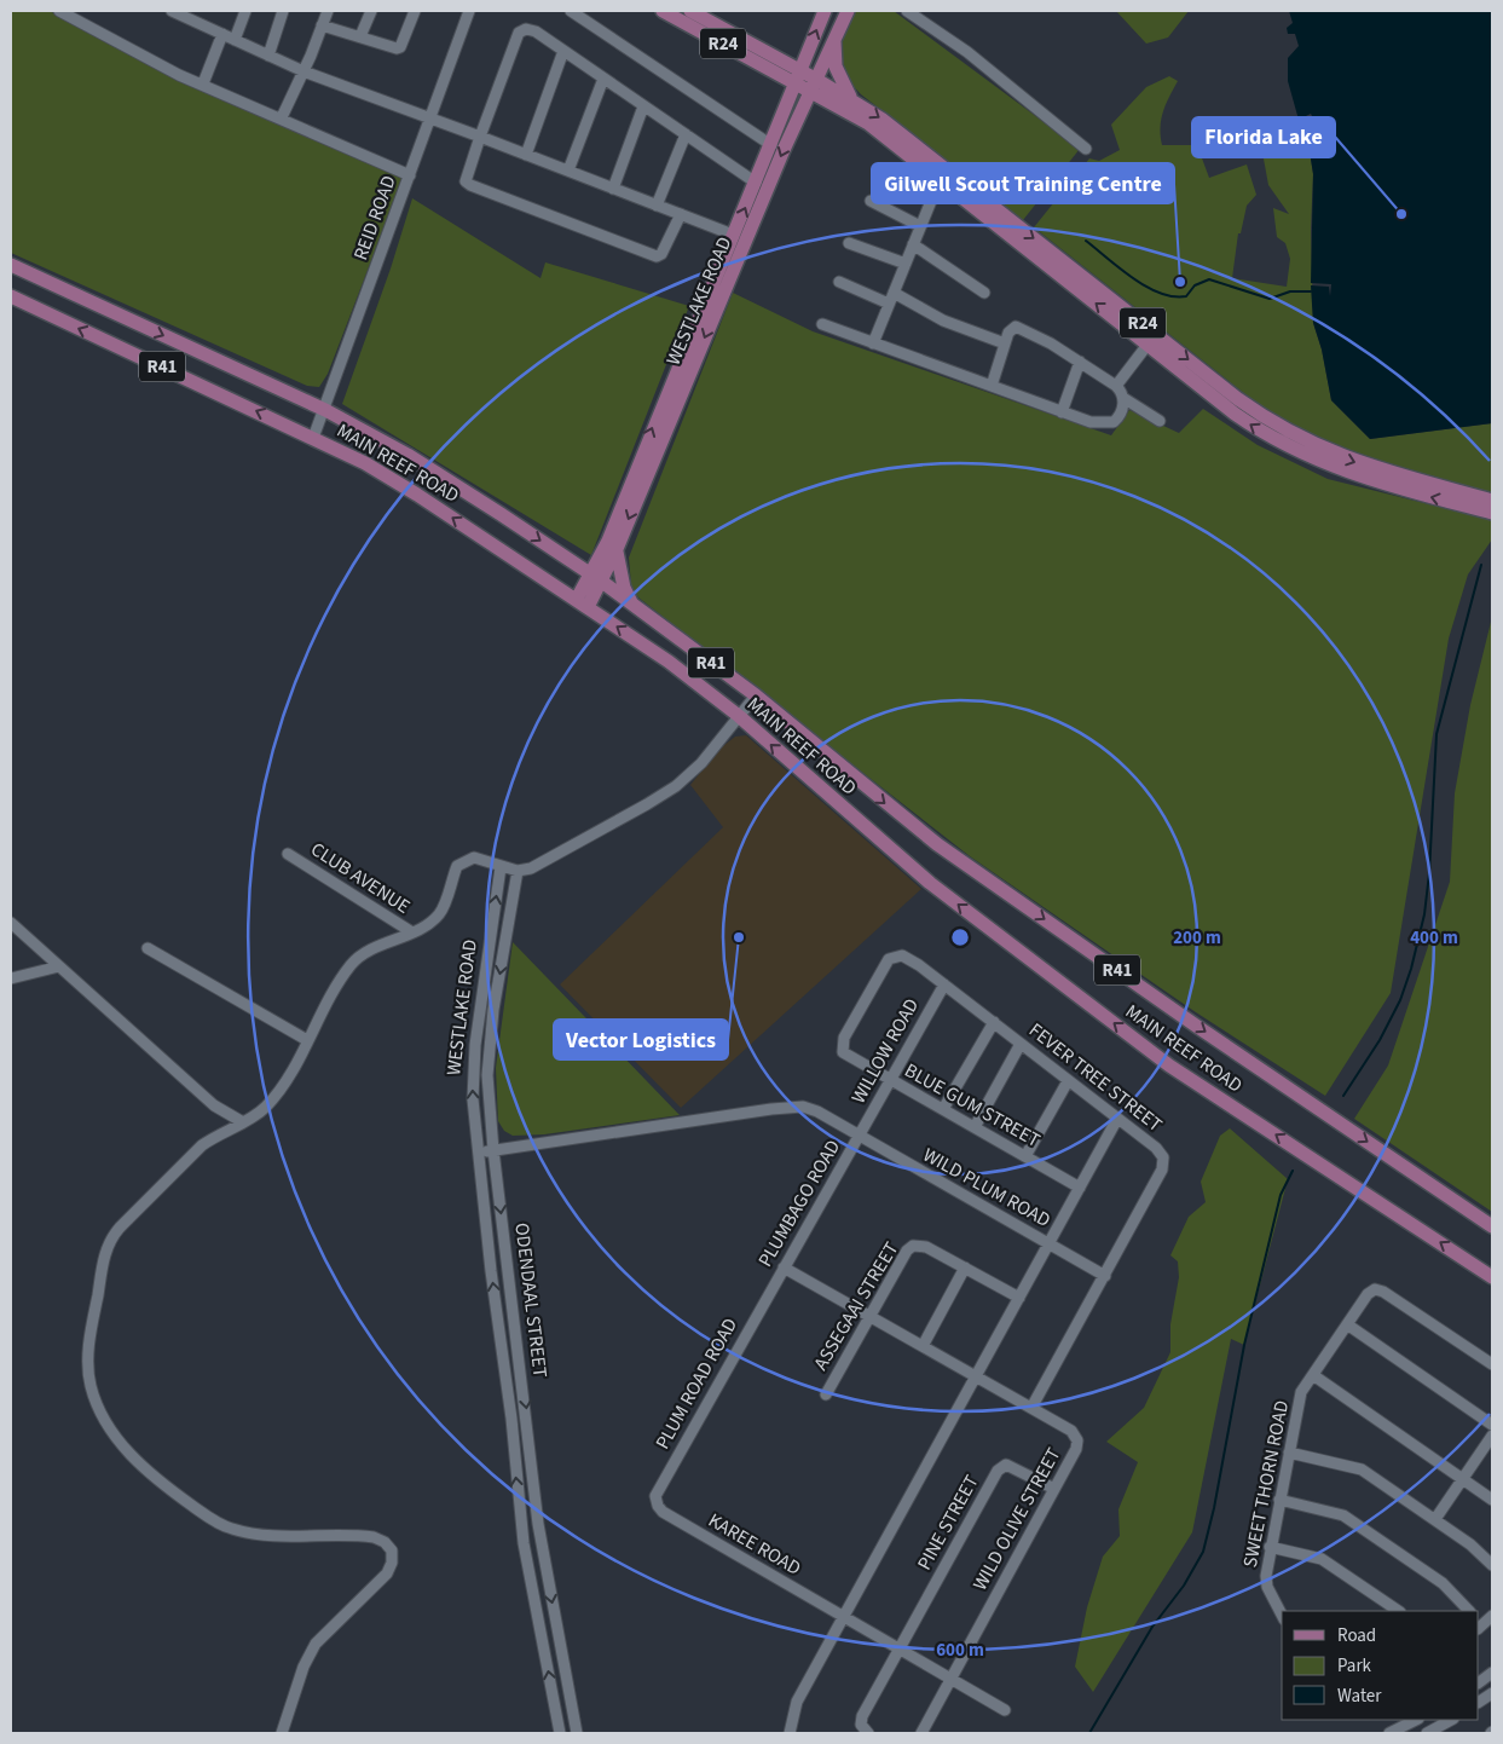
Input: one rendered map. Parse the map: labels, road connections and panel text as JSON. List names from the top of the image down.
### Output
{
  "streets": {
    "main road": [
      "R24",
      "WESTLAKE ROAD",
      "R41",
      "MAIN REEF ROAD"
    ],
    "street": [
      "REID ROAD",
      "CLUB AVENUE",
      "WILLOW ROAD",
      "FEVER TREE STREET",
      "BLUE GUM STREET",
      "WILD PLUM ROAD",
      "PLUMBAGO ROAD",
      "ODENDAAL STREET",
      "ASSEGAAI STREET",
      "PLUM ROAD ROAD",
      "SWEET THORN ROAD",
      "WILD OLIVE STREET",
      "PINE STREET",
      "KAREE ROAD"
    ]
  },
  "crossings": [
    ["R24", "WESTLAKE ROAD"],
    ["REID ROAD", "MAIN REEF ROAD"],
    ["WESTLAKE ROAD", "MAIN REEF ROAD"],
    ["WESTLAKE ROAD", "WILD PLUM ROAD"],
    ["WESTLAKE ROAD", "ODENDAAL STREET"],
    ["WILLOW ROAD", "FEVER TREE STREET"],
    ["WILLOW ROAD", "BLUE GUM STREET"],
    ["WILLOW ROAD", "WILD PLUM ROAD"],
    ["WILLOW ROAD", "PLUMBAGO ROAD"],
    ["FEVER TREE STREET", "BLUE GUM STREET"],
    ["FEVER TREE STREET", "WILD OLIVE STREET"],
    ["WILD PLUM ROAD", "PLUMBAGO ROAD"],
    ["WILD PLUM ROAD", "ODENDAAL STREET"],
    ["WILD PLUM ROAD", "ASSEGAAI STREET"],
    ["WILD PLUM ROAD", "WILD OLIVE STREET"],
    ["WILD PLUM ROAD", "KAREE ROAD"],
    ["PLUMBAGO ROAD", "PLUM ROAD ROAD"],
    ["PLUMBAGO ROAD", "WILD OLIVE STREET"],
    ["ASSEGAAI STREET", "WILD OLIVE STREET"],
    ["PLUM ROAD ROAD", "KAREE ROAD"],
    ["WILD OLIVE STREET", "PINE STREET"],
    ["WILD OLIVE STREET", "KAREE ROAD"],
    ["PINE STREET", "KAREE ROAD"]
  ],
  "places": ["Florida Lake", "Gilwell Scout Training Centre", "Vector Logistics"],
  "legend": ["Road", "Park", "Water"],
  "rings": ["200 m", "400 m", "600 m"]
}
